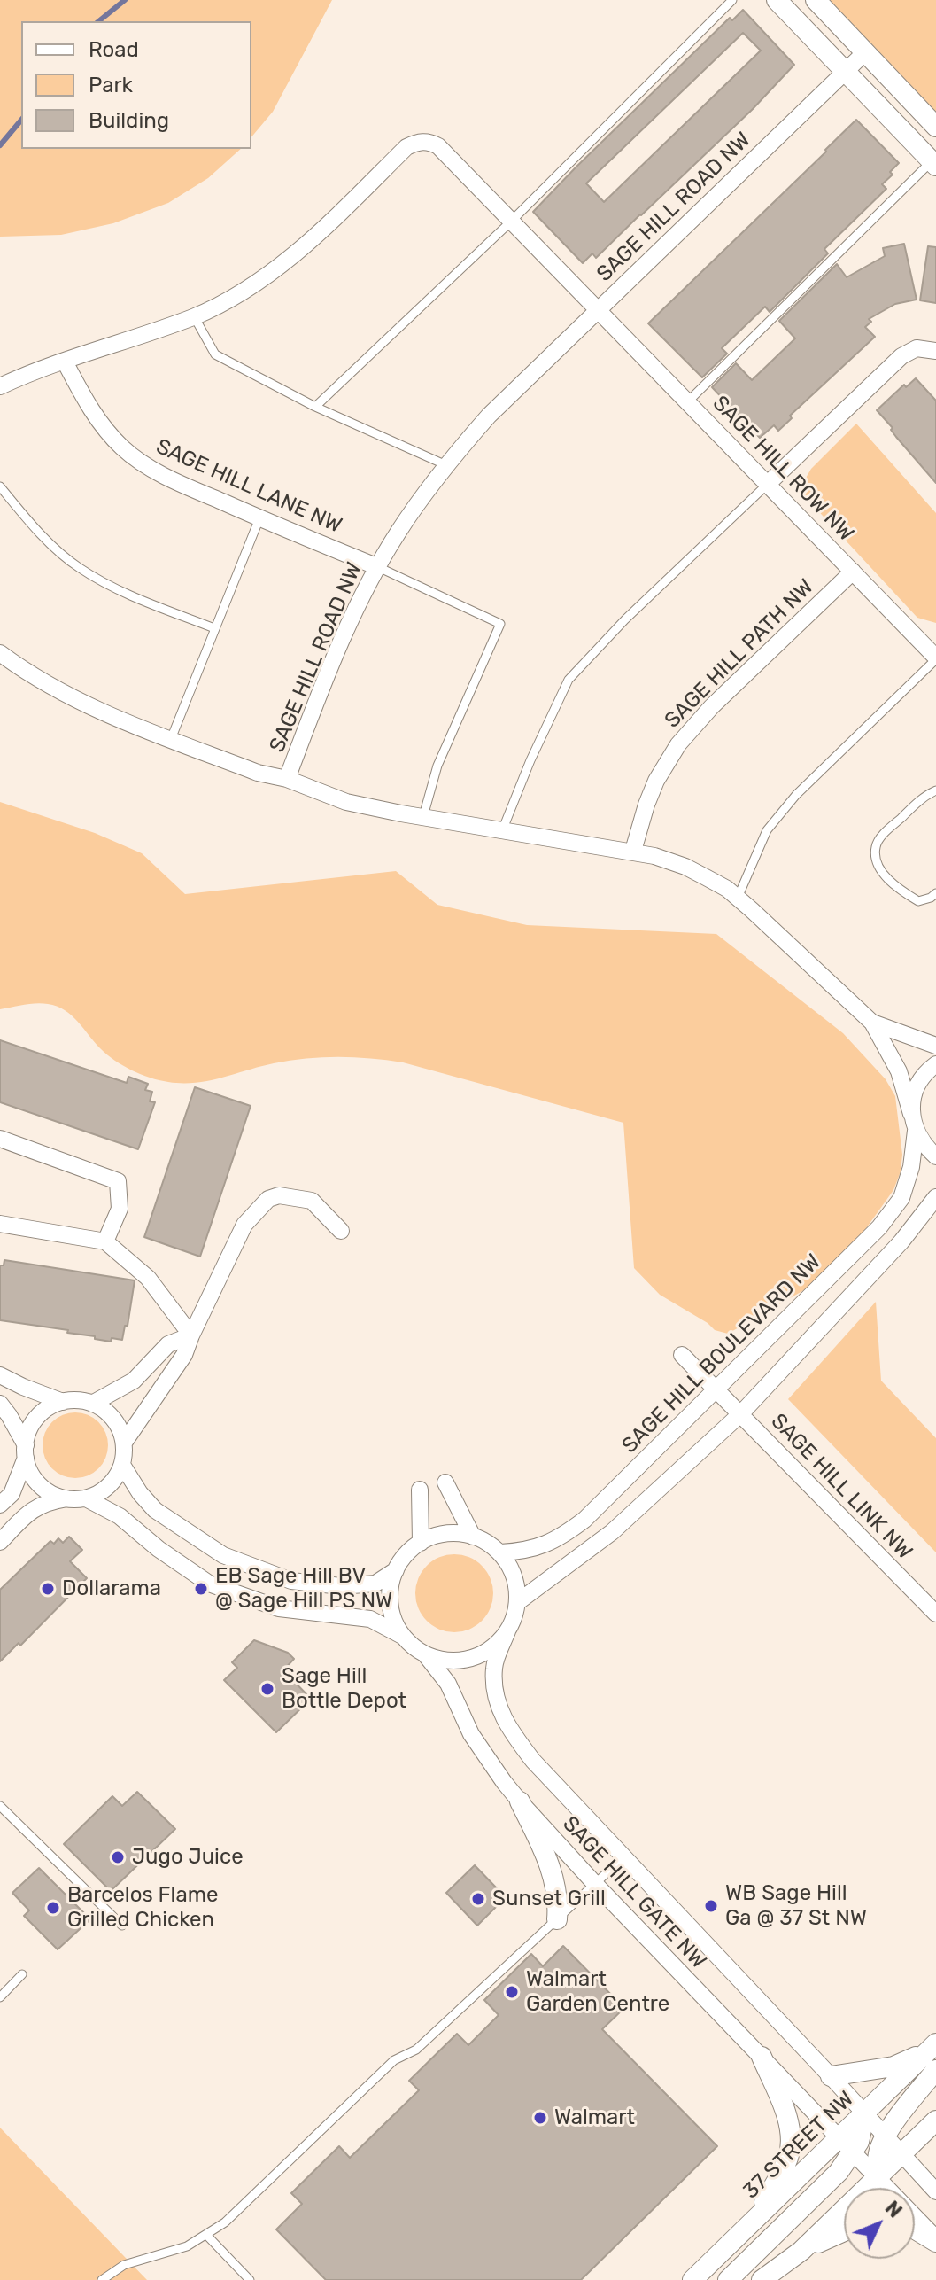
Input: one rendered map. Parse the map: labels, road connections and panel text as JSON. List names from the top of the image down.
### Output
{
  "streets": {
    "street": [
      "SAGE HILL ROAD NW",
      "SAGE HILL ROW NW",
      "SAGE HILL LANE NW",
      "SAGE HILL PATH NW",
      "SAGE HILL BOULEVARD NW",
      "SAGE HILL LINK NW",
      "SAGE HILL GATE NW",
      "37 STREET NW"
    ]
  },
  "crossings": [
    ["SAGE HILL ROAD NW", "SAGE HILL ROW NW"],
    ["SAGE HILL ROAD NW", "SAGE HILL LANE NW"],
    ["SAGE HILL ROAD NW", "SAGE HILL PATH NW"],
    ["SAGE HILL ROAD NW", "SAGE HILL BOULEVARD NW"],
    ["SAGE HILL ROW NW", "SAGE HILL PATH NW"],
    ["SAGE HILL BOULEVARD NW", "SAGE HILL LINK NW"],
    ["SAGE HILL BOULEVARD NW", "SAGE HILL GATE NW"],
    ["SAGE HILL GATE NW", "37 STREET NW"]
  ],
  "places": [
    "Dollarama",
    "EB Sage Hill BV @ Sage Hill PS NW",
    "Sage Hill Bottle Depot",
    "Jugo Juice",
    "Sunset Grill",
    "WB Sage Hill Ga @ 37 St NW",
    "Barcelos Flame Grilled Chicken",
    "Walmart Garden Centre",
    "Walmart"
  ],
  "legend": ["Road", "Park", "Building"],
  "north": "top right"
}
